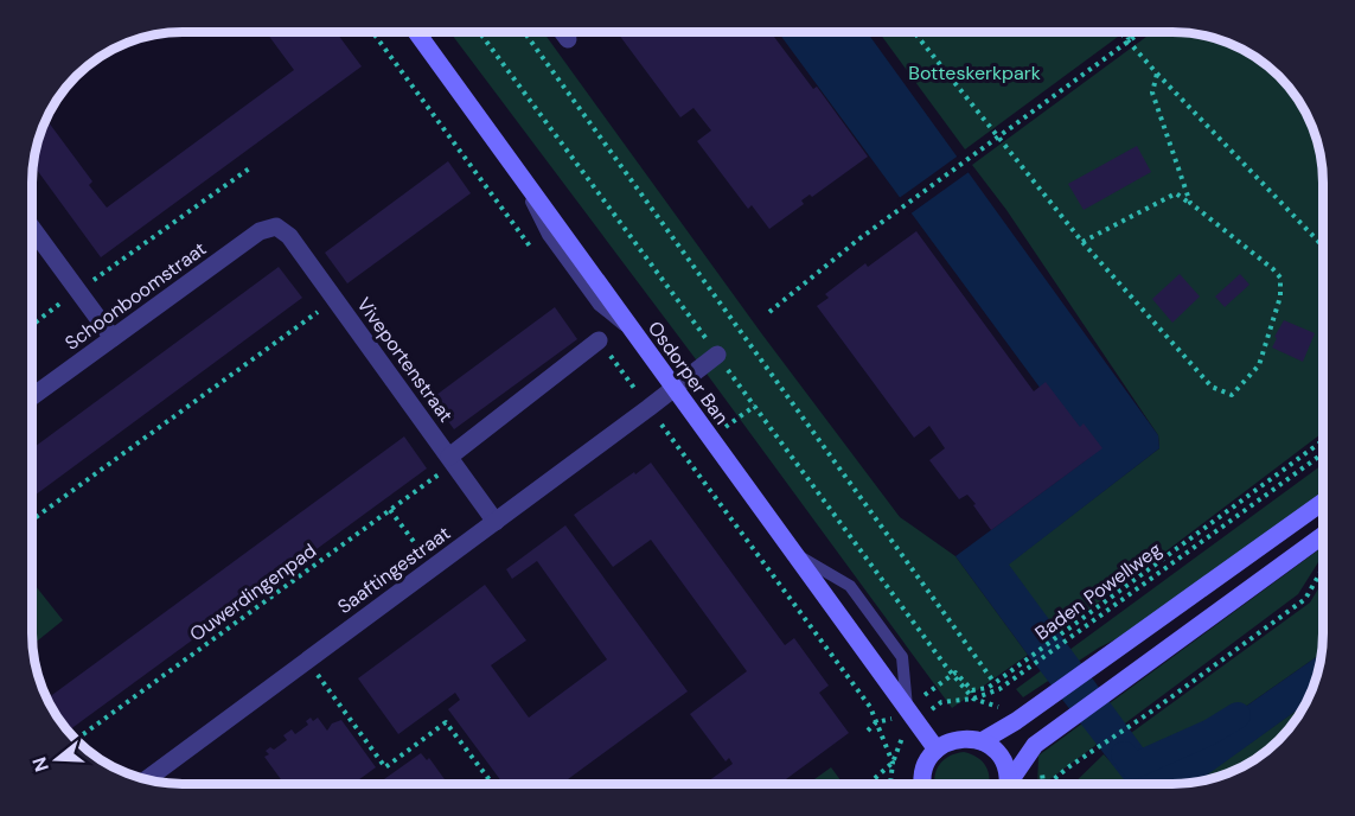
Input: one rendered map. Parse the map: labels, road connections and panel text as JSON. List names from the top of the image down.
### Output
{
  "streets": {
    "main road": ["Osdorper Ban"],
    "street": ["Schoonboomstraat", "Viveportenstraat", "Saaftingestraat"],
    "path": ["Baden Powellweg", "Ouwerdingenpad"]
  },
  "crossings": [
    ["Schoonboomstraat", "Viveportenstraat"],
    ["Viveportenstraat", "Saaftingestraat"],
    ["Viveportenstraat", "Ouwerdingenpad"],
    ["Osdorper Ban", "Saaftingestraat"],
    ["Osdorper Ban", "Baden Powellweg"]
  ],
  "parks": ["Botteskerkpark"],
  "north": "left"
}
